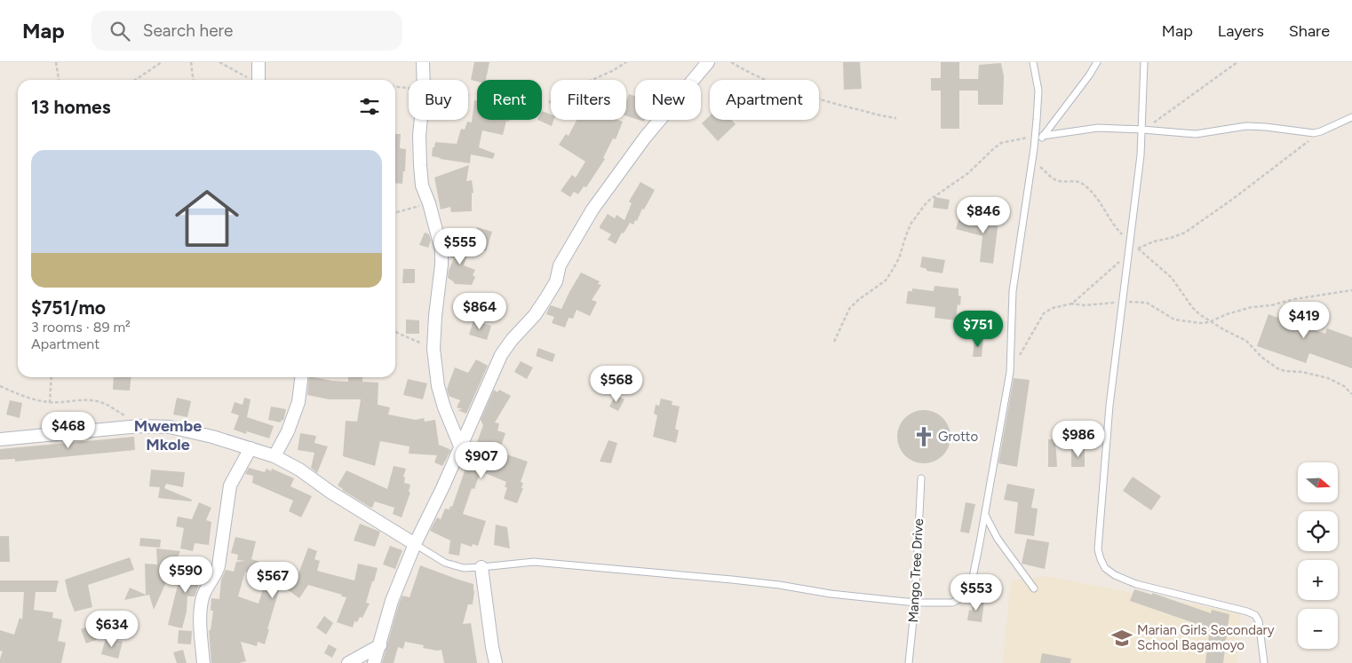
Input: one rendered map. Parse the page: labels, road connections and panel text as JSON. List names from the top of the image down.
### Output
{
  "streets": {
    "lane": ["Mango Tree Drive"]
  },
  "districts": ["Mwembe Mkole"],
  "places": {
    "church": ["Grotto"],
    "school or university": ["Marian Girls Secondary School Bagamoyo"]
  },
  "north": "right",
  "page": {
    "header": "Map",
    "search": "Search here",
    "nav": ["Map", "Layers", "Share"],
    "chip": [
      "Buy",
      "Rent",
      "Filters",
      "New",
      "Apartment"
    ],
    "heading": "13 homes",
    "list": [
      {
        "name": "$751/mo",
        "note": "3 rooms · 89 m² · Apartment"
      }
    ],
    "price": [
      "$846",
      "$555",
      "$864",
      "$419",
      "$751",
      "$568",
      "$468",
      "$986",
      "$907",
      "$590",
      "$567",
      "$553",
      "$634"
    ],
    "map_buttons": ["+", "−"]
  }
}
